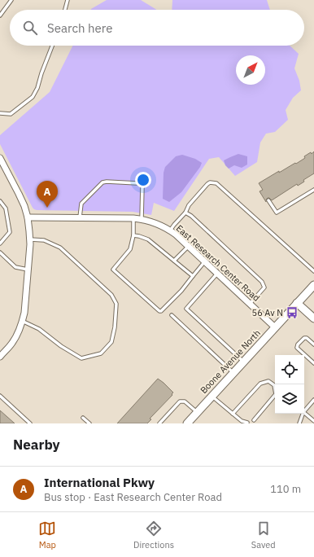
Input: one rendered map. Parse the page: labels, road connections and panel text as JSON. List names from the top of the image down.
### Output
{
  "streets": {
    "street": ["East Research Center Road", "Boone Avenue North"]
  },
  "crossings": [
    ["East Research Center Road", "Boone Avenue North"]
  ],
  "places": {
    "bus stop": ["56 Av N"]
  },
  "north": "top right",
  "page": {
    "search": "Search here",
    "pins": "A",
    "heading": "Nearby",
    "list": [
      {
        "mark": "A",
        "name": "International Pkwy",
        "note": "Bus stop · East Research Center Road",
        "value": "110 m"
      }
    ],
    "nav": ["Map", "Directions", "Saved"]
  }
}
